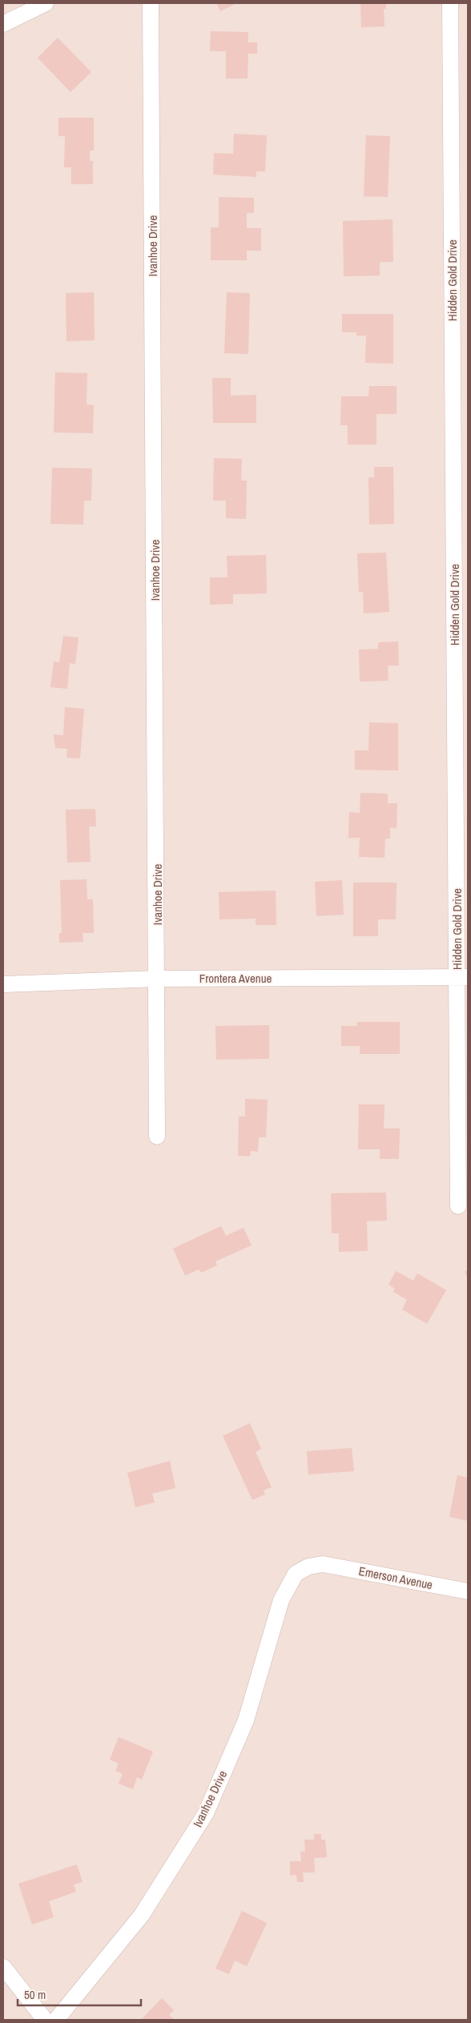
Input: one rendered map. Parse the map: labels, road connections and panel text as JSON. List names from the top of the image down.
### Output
{
  "streets": {
    "street": [
      "Ivanhoe Drive",
      "Hidden Gold Drive",
      "Frontera Avenue",
      "Emerson Avenue"
    ]
  },
  "crossings": [
    ["Ivanhoe Drive", "Frontera Avenue"],
    ["Ivanhoe Drive", "Emerson Avenue"],
    ["Hidden Gold Drive", "Frontera Avenue"]
  ],
  "scale_bar": "50 m"
}
